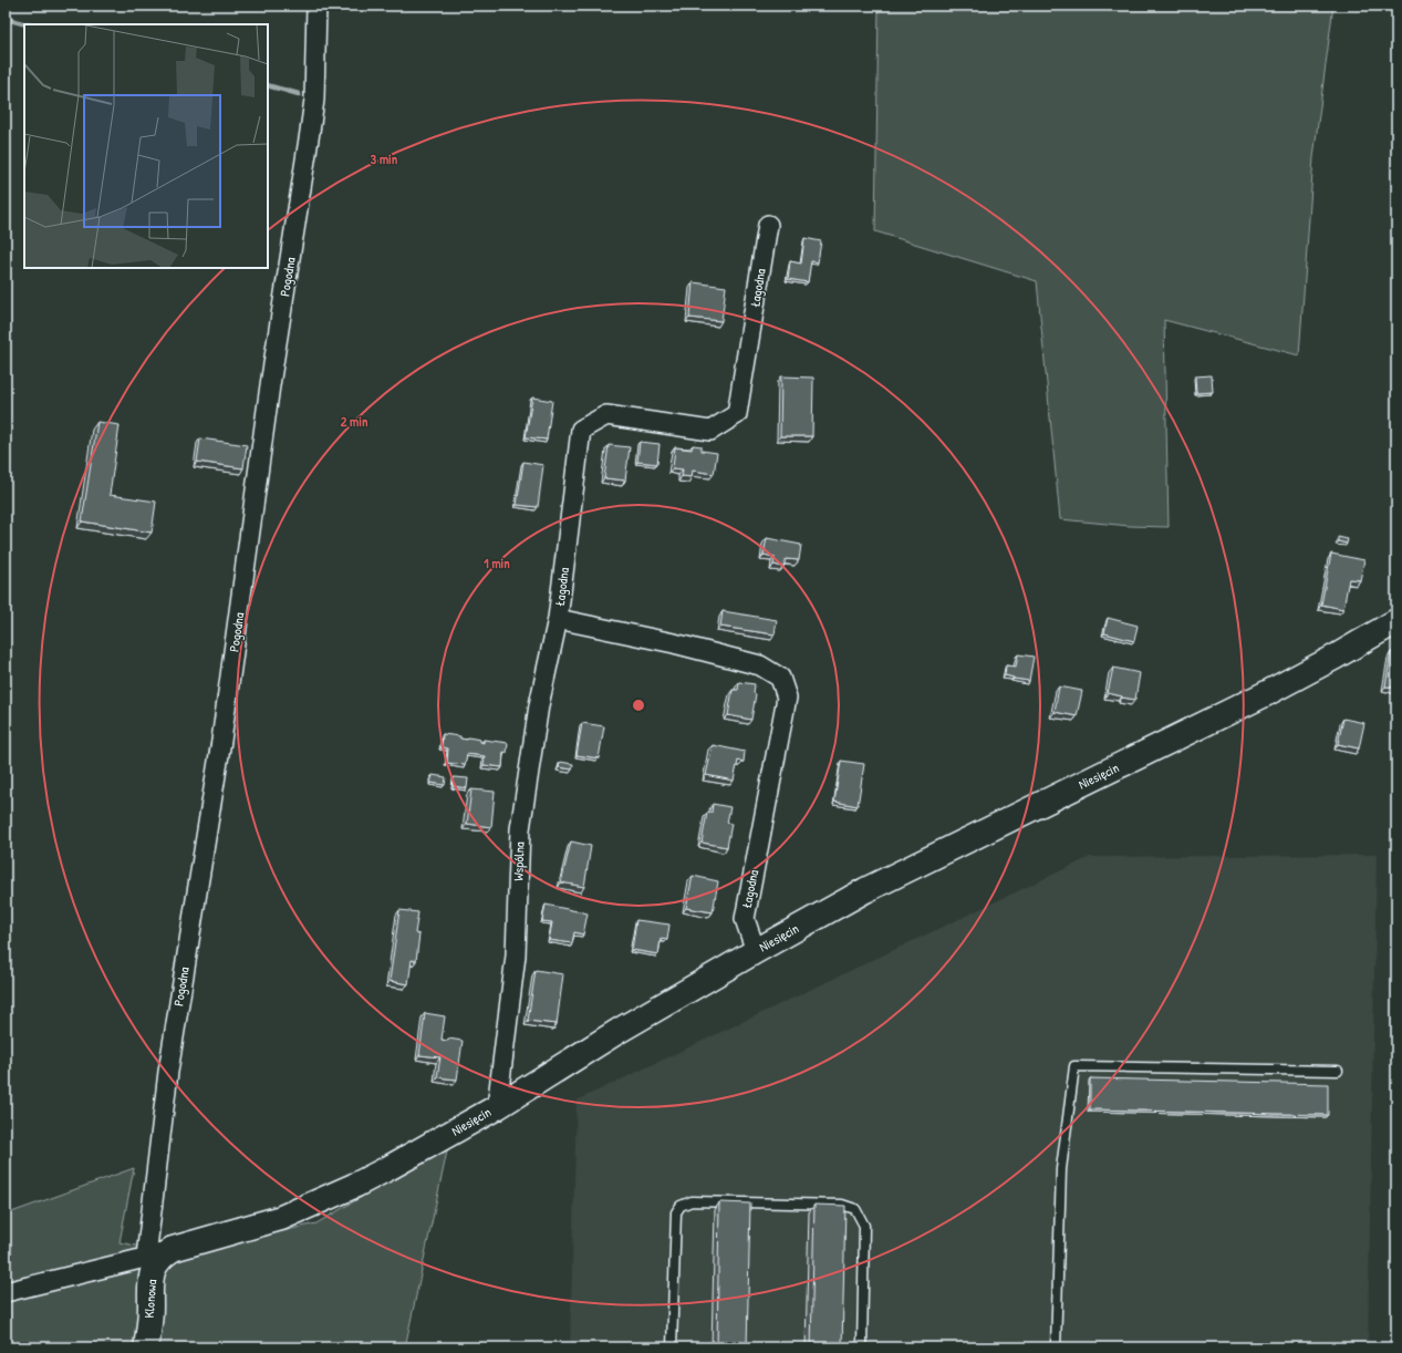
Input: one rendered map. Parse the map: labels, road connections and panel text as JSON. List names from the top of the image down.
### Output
{
  "streets": {
    "street": [
      "Pogodna",
      "Łagodna",
      "Niesięcin",
      "Wspólna",
      "Klonowa"
    ]
  },
  "crossings": [
    ["Pogodna", "Niesięcin"],
    ["Pogodna", "Klonowa"],
    ["Łagodna", "Niesięcin"],
    ["Łagodna", "Wspólna"],
    ["Niesięcin", "Wspólna"],
    ["Niesięcin", "Klonowa"]
  ],
  "rings": ["3 min", "2 min", "1 min"]
}
